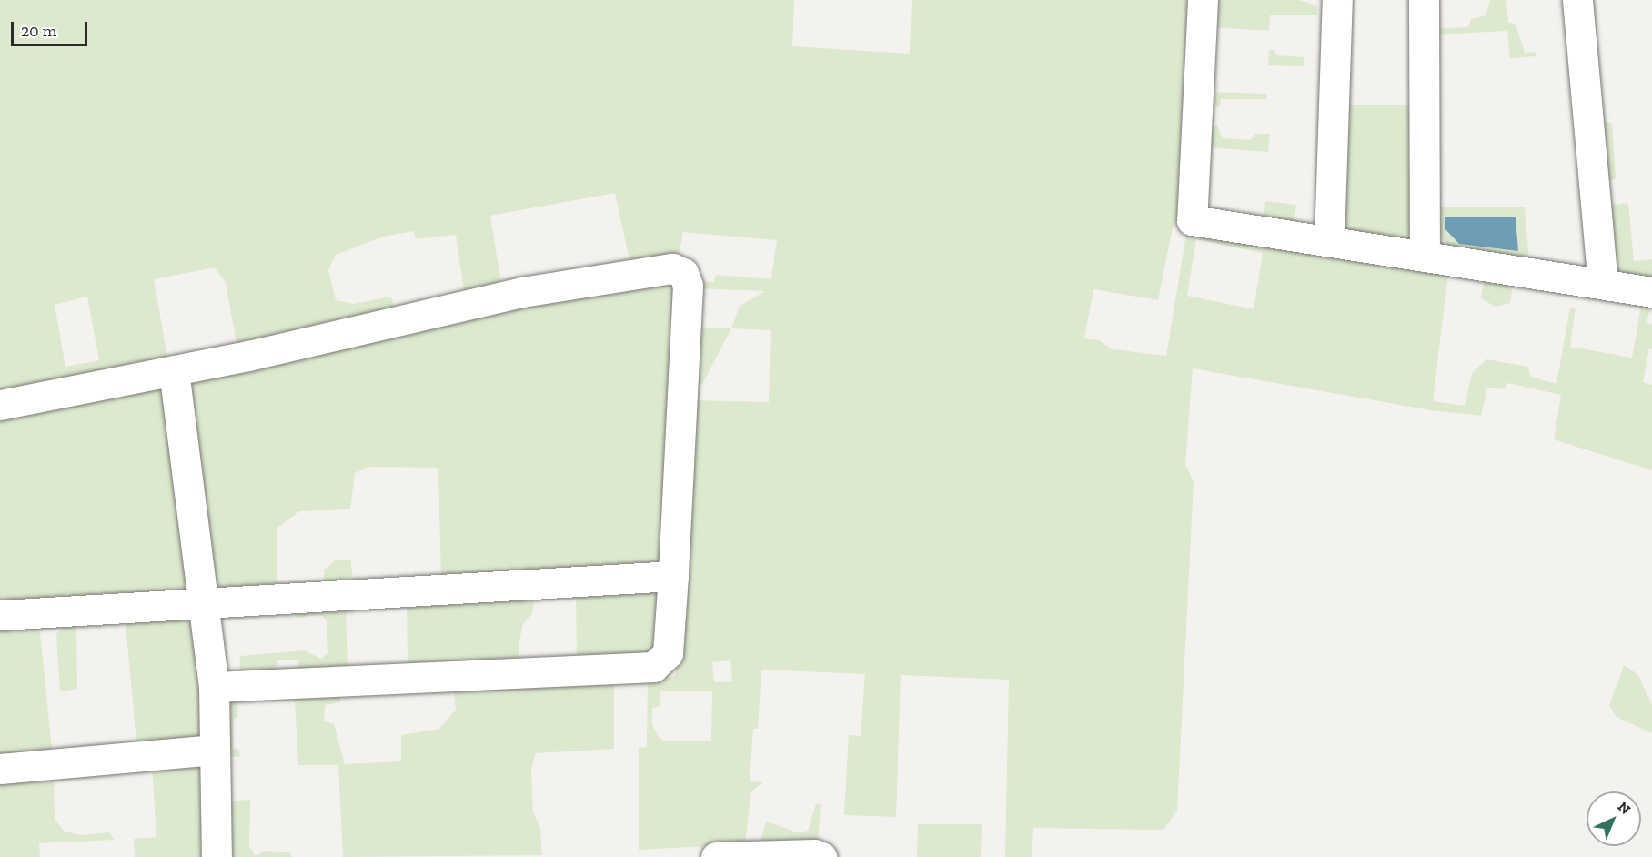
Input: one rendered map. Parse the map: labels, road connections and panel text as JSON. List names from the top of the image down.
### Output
{
  "scale_bar": "20 m",
  "north": "top right"
}
